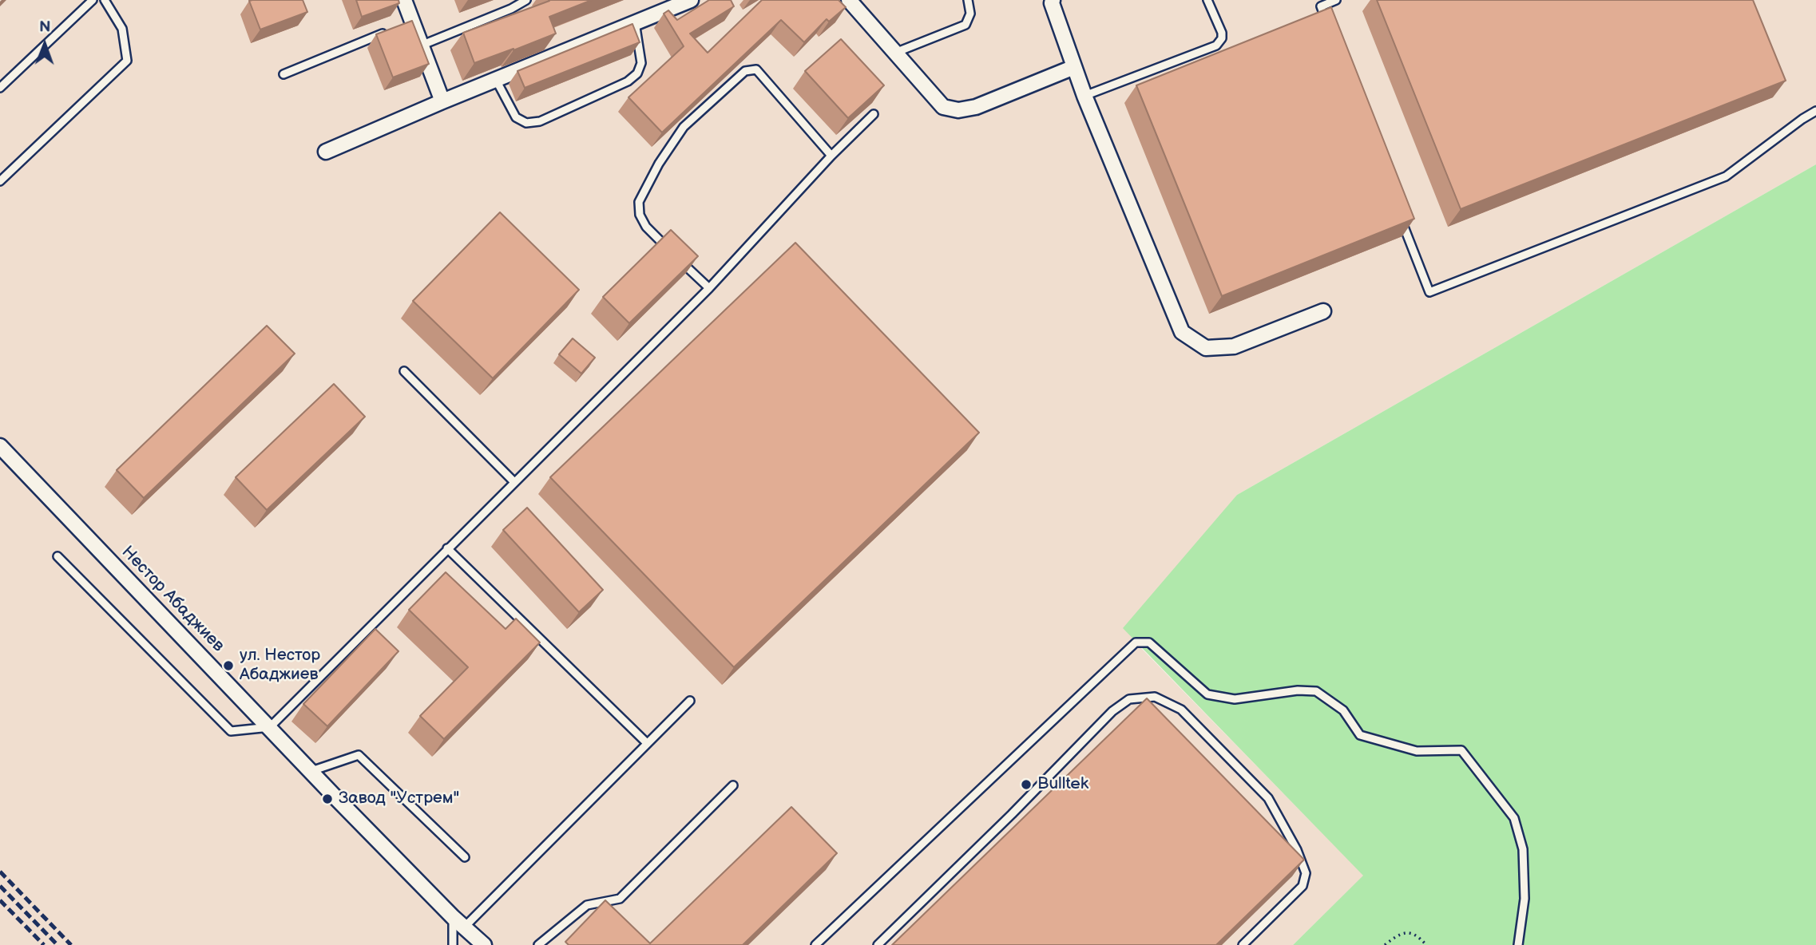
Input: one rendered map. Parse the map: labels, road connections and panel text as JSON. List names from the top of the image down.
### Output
{
  "streets": {
    "street": ["Нестор Абаджиев"]
  },
  "places": ["ул. Нестор Абаджиев", "Bulltek", "Завод \"Устрем\""],
  "north": "top"
}
